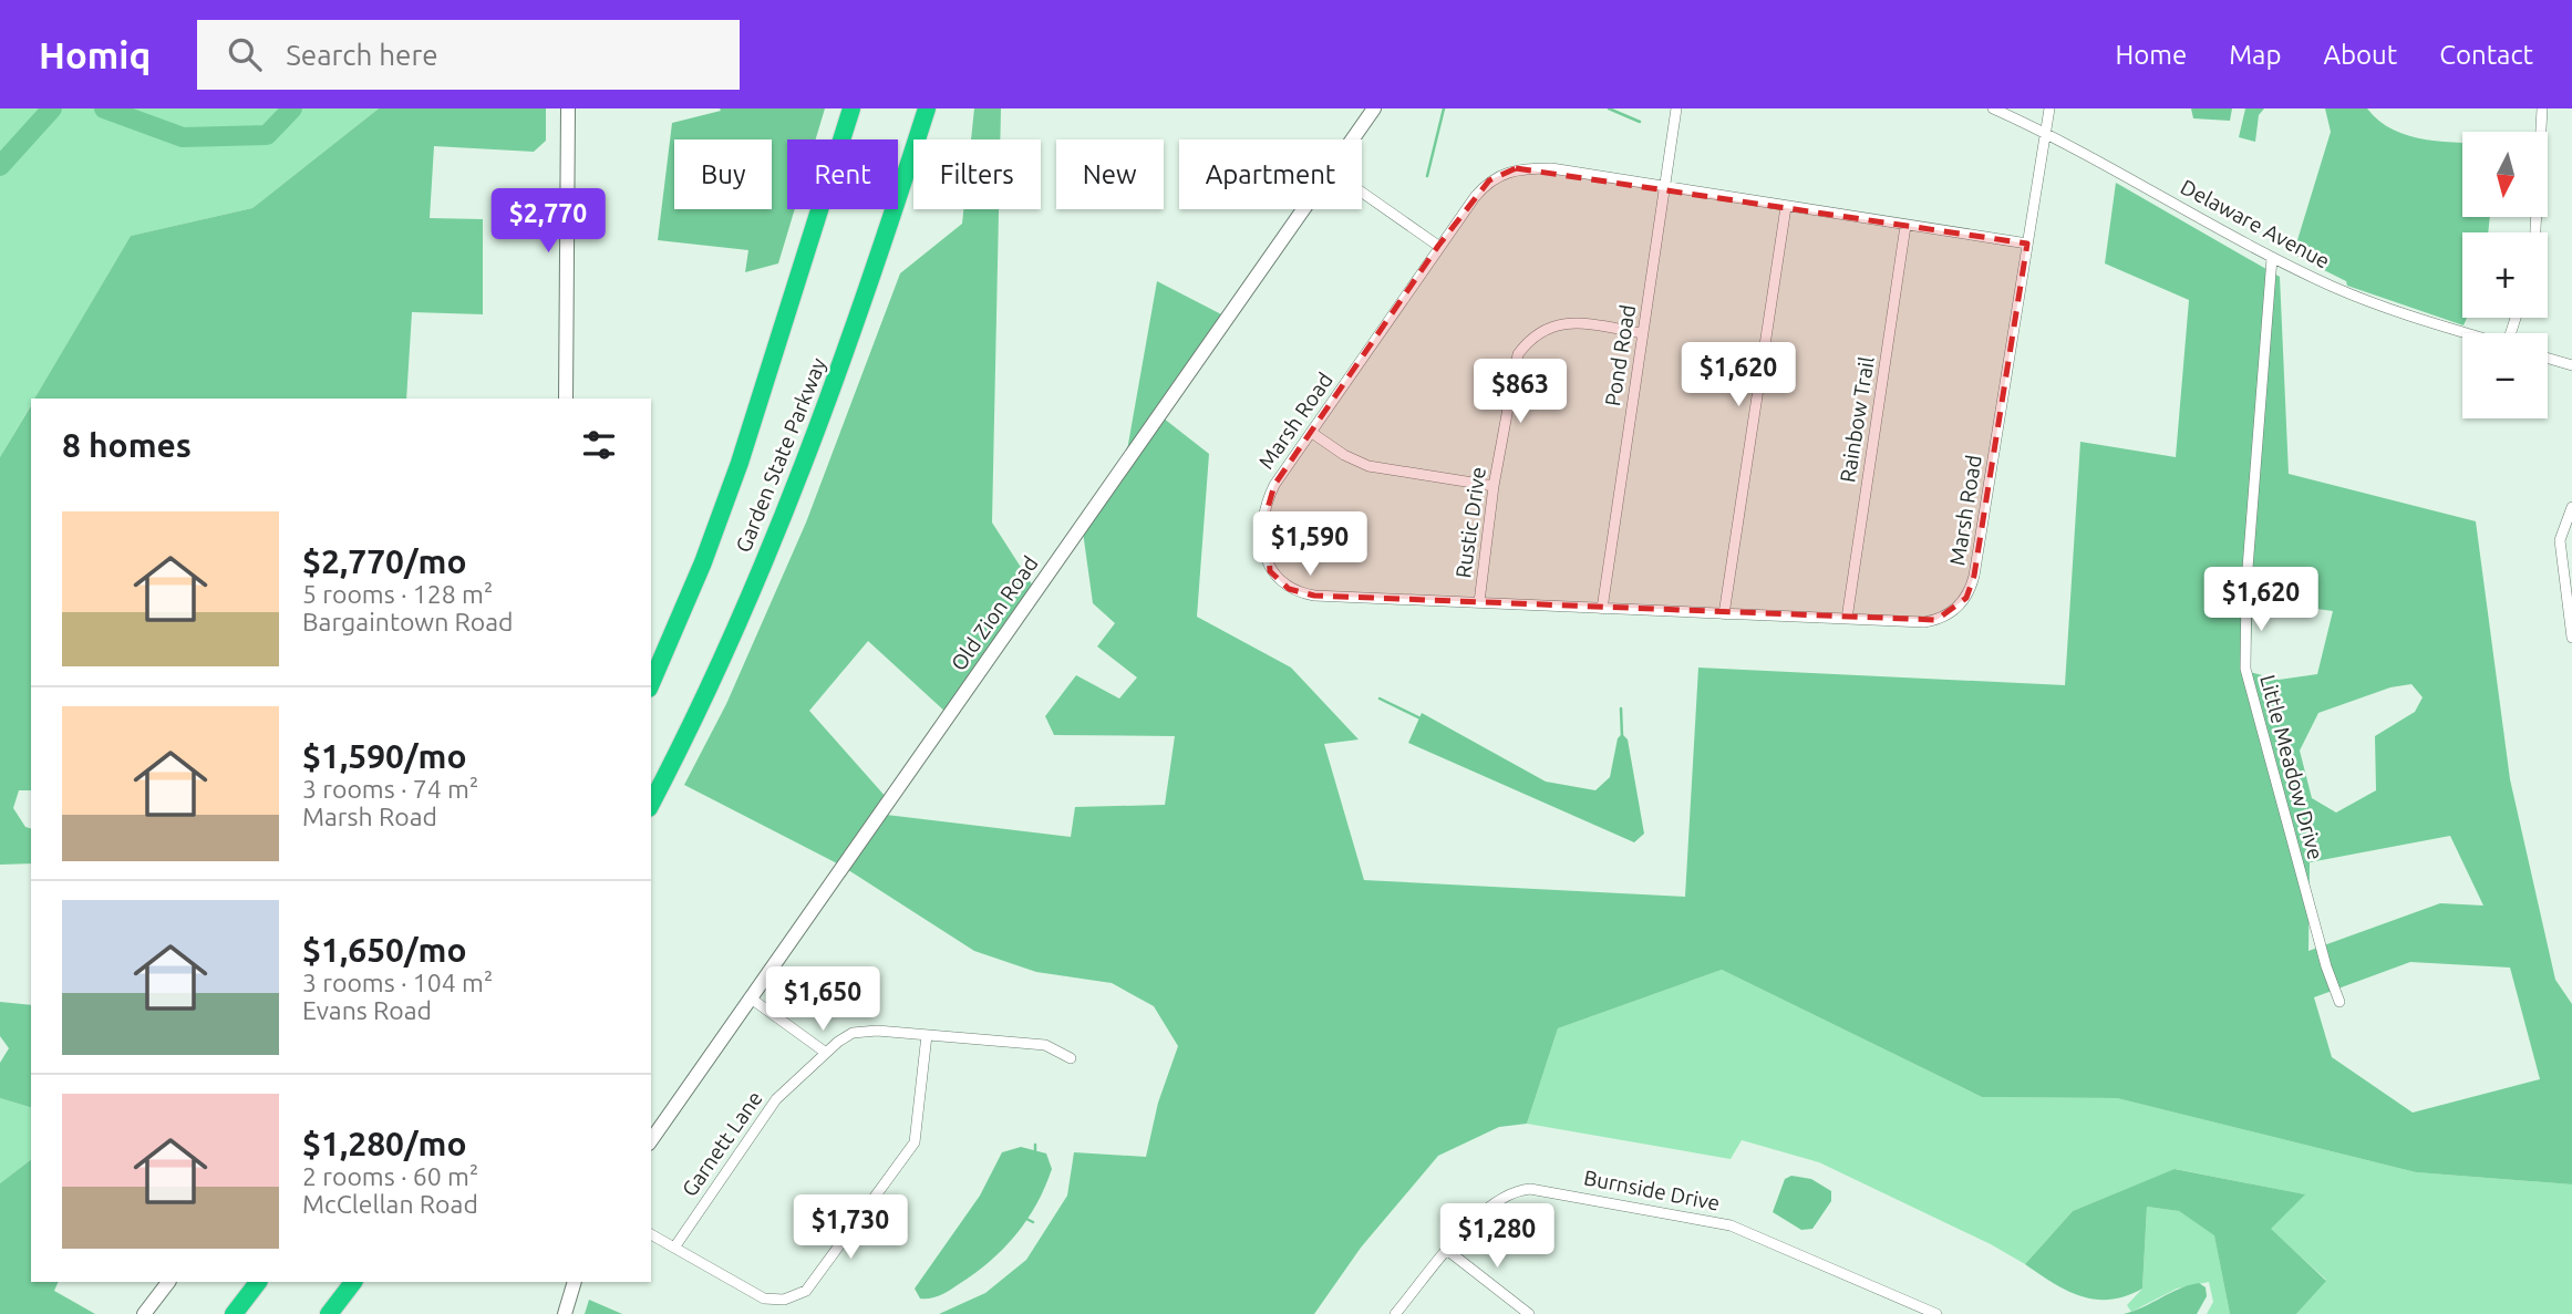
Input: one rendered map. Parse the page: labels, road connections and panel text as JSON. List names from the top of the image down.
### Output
{
  "streets": {
    "highway": ["Garden State Parkway"],
    "street": [
      "Delaware Avenue",
      "Pond Road",
      "Rainbow Trail",
      "Marsh Road",
      "Rustic Drive",
      "Old Zion Road",
      "Little Meadow Drive",
      "Garnett Lane",
      "Burnside Drive"
    ]
  },
  "crossings": [
    ["Delaware Avenue", "Marsh Road"],
    ["Delaware Avenue", "Little Meadow Drive"],
    ["Pond Road", "Marsh Road"],
    ["Pond Road", "Rustic Drive"],
    ["Rainbow Trail", "Marsh Road"],
    ["Marsh Road", "Rustic Drive"]
  ],
  "north": "bottom",
  "page": {
    "header": "Homiq",
    "search": "Search here",
    "nav": [
      "Home",
      "Map",
      "About",
      "Contact"
    ],
    "map_buttons": ["+", "−"],
    "chip": [
      "Buy",
      "Rent",
      "Filters",
      "New",
      "Apartment"
    ],
    "price": [
      "$2,770",
      "$1,620",
      "$863",
      "$1,590",
      "$1,620",
      "$1,650",
      "$1,730",
      "$1,280"
    ],
    "heading": "8 homes",
    "list": [
      {
        "name": "$2,770/mo",
        "note": "5 rooms · 128 m² · Bargaintown Road"
      },
      {
        "name": "$1,590/mo",
        "note": "3 rooms · 74 m² · Marsh Road"
      },
      {
        "name": "$1,650/mo",
        "note": "3 rooms · 104 m² · Evans Road"
      },
      {
        "name": "$1,280/mo",
        "note": "2 rooms · 60 m² · McClellan Road"
      }
    ]
  }
}
